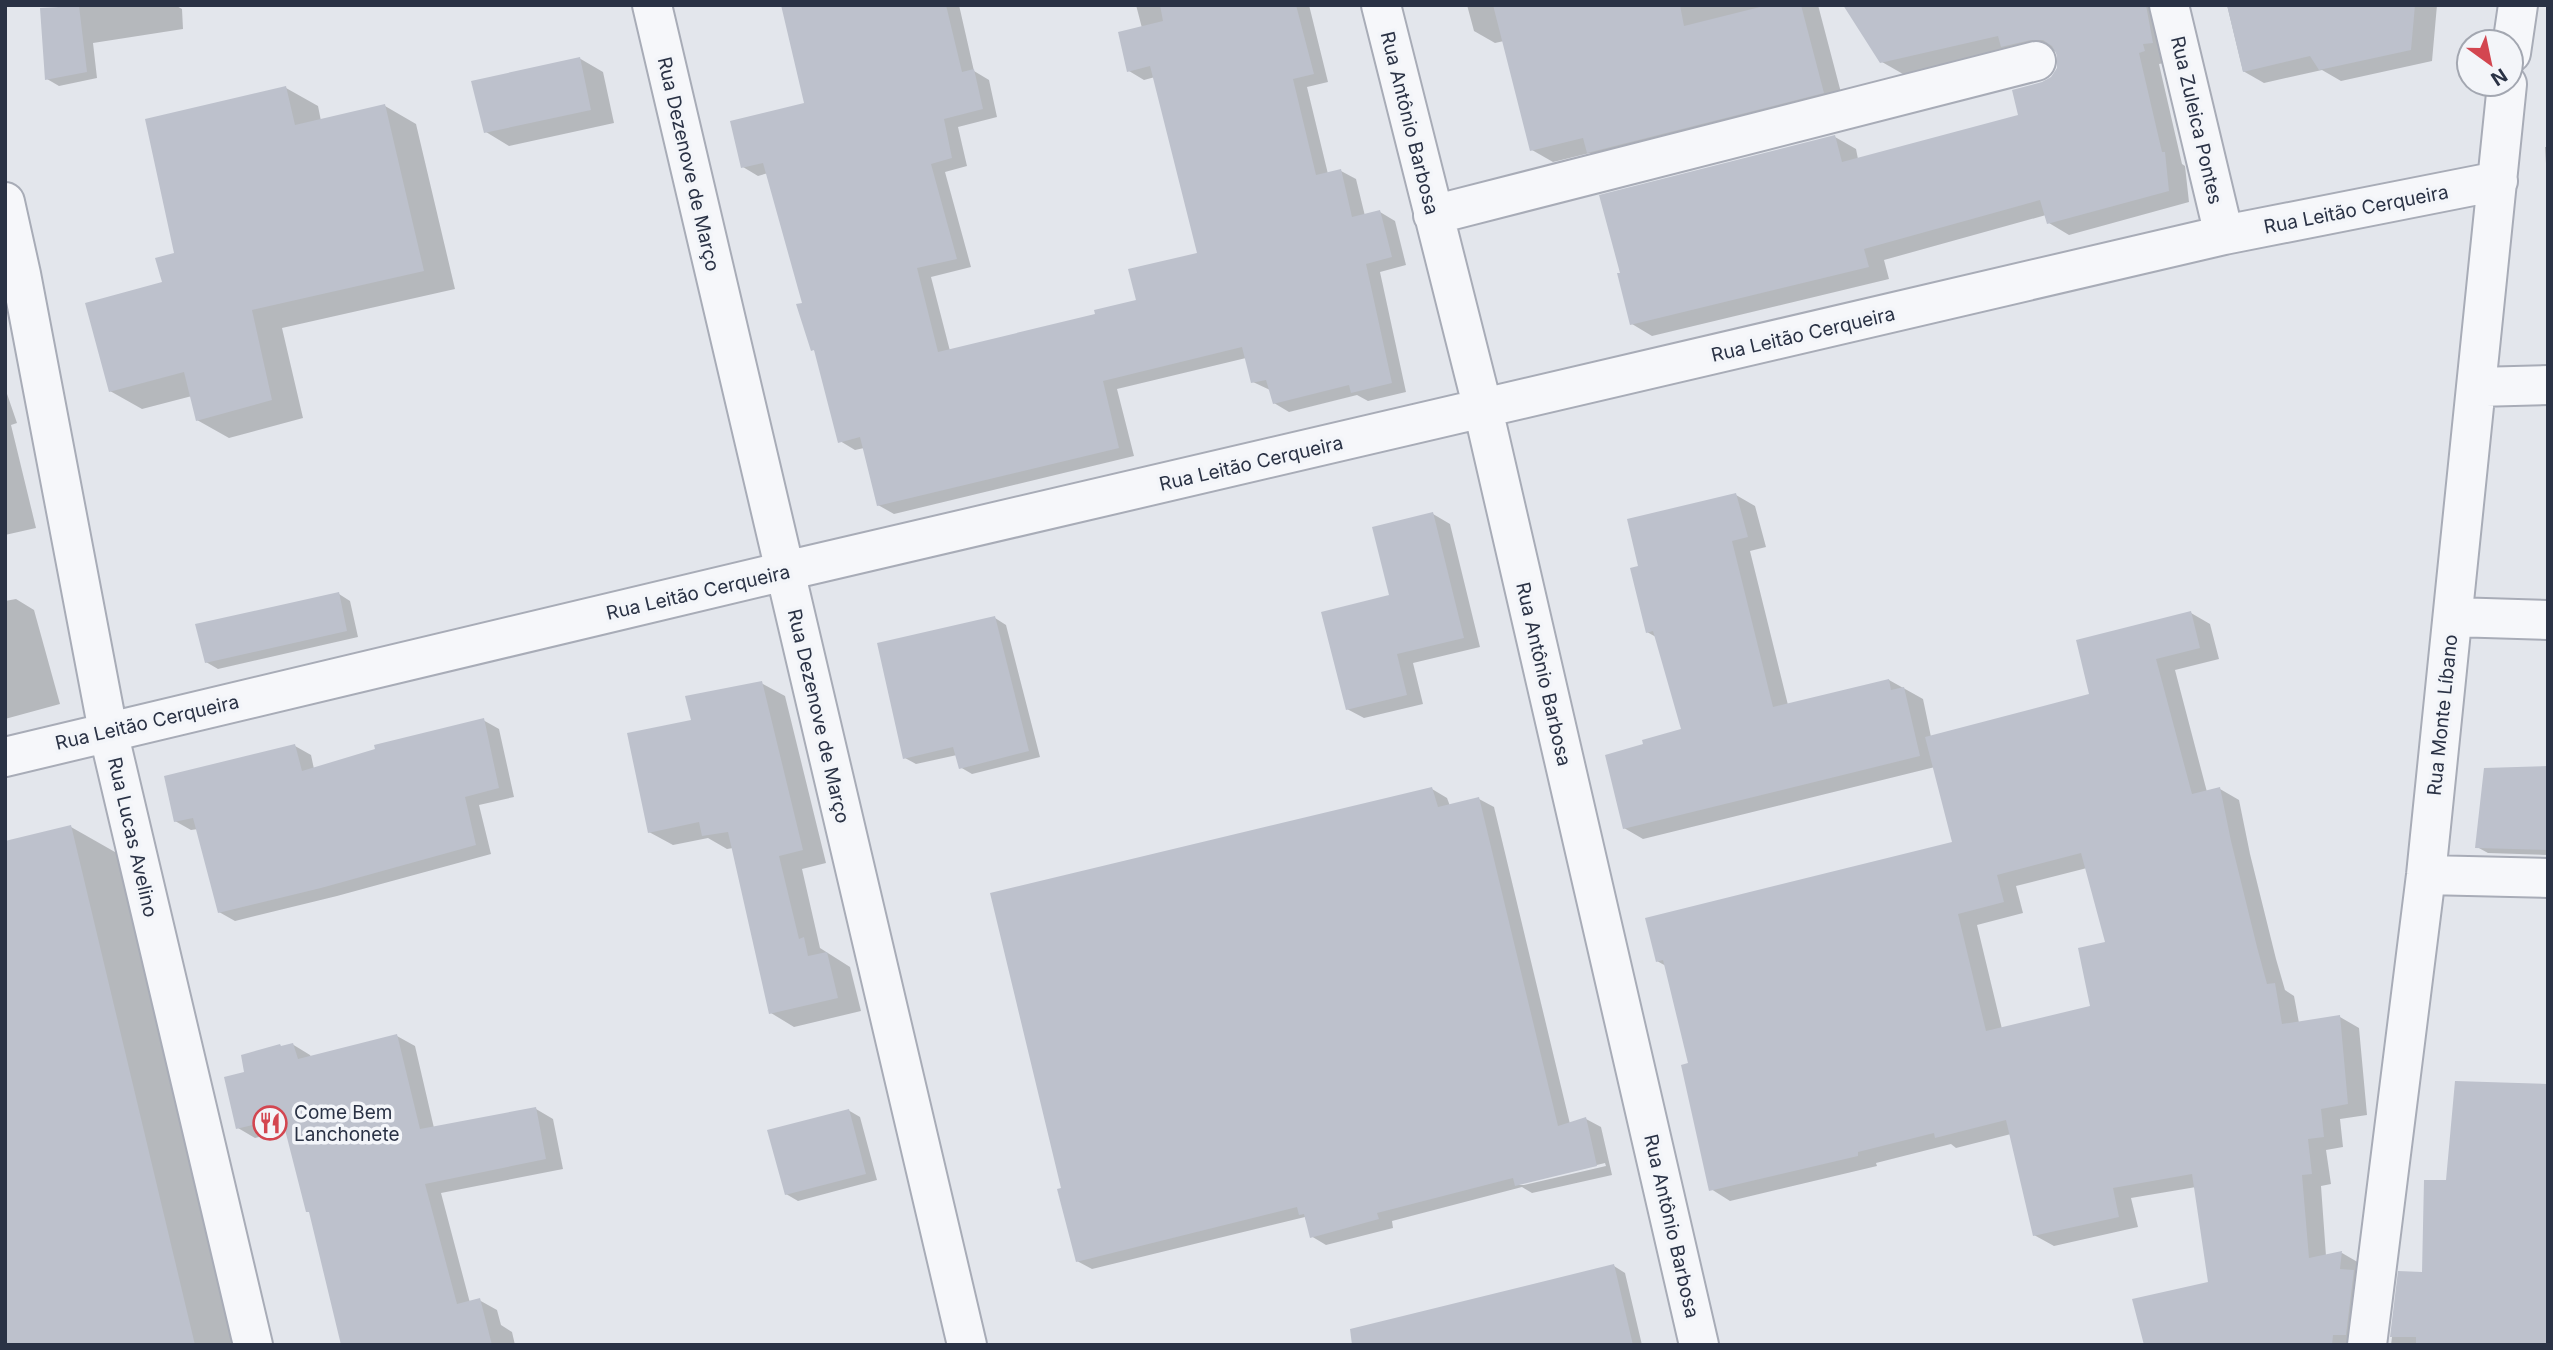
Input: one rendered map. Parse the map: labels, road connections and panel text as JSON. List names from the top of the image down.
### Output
{
  "streets": {
    "street": [
      "Rua Zuleica Pontes",
      "Rua Antônio Barbosa",
      "Rua Dezenove de Março",
      "Rua Leitão Cerqueira",
      "Rua Monte Líbano",
      "Rua Lucas Avelino"
    ]
  },
  "crossings": [
    ["Rua Zuleica Pontes", "Rua Leitão Cerqueira"],
    ["Rua Antônio Barbosa", "Rua Leitão Cerqueira"],
    ["Rua Dezenove de Março", "Rua Leitão Cerqueira"],
    ["Rua Leitão Cerqueira", "Rua Monte Líbano"],
    ["Rua Leitão Cerqueira", "Rua Lucas Avelino"]
  ],
  "places": {
    "restaurant": ["Come Bem Lanchonete"]
  },
  "north": "bottom right"
}
